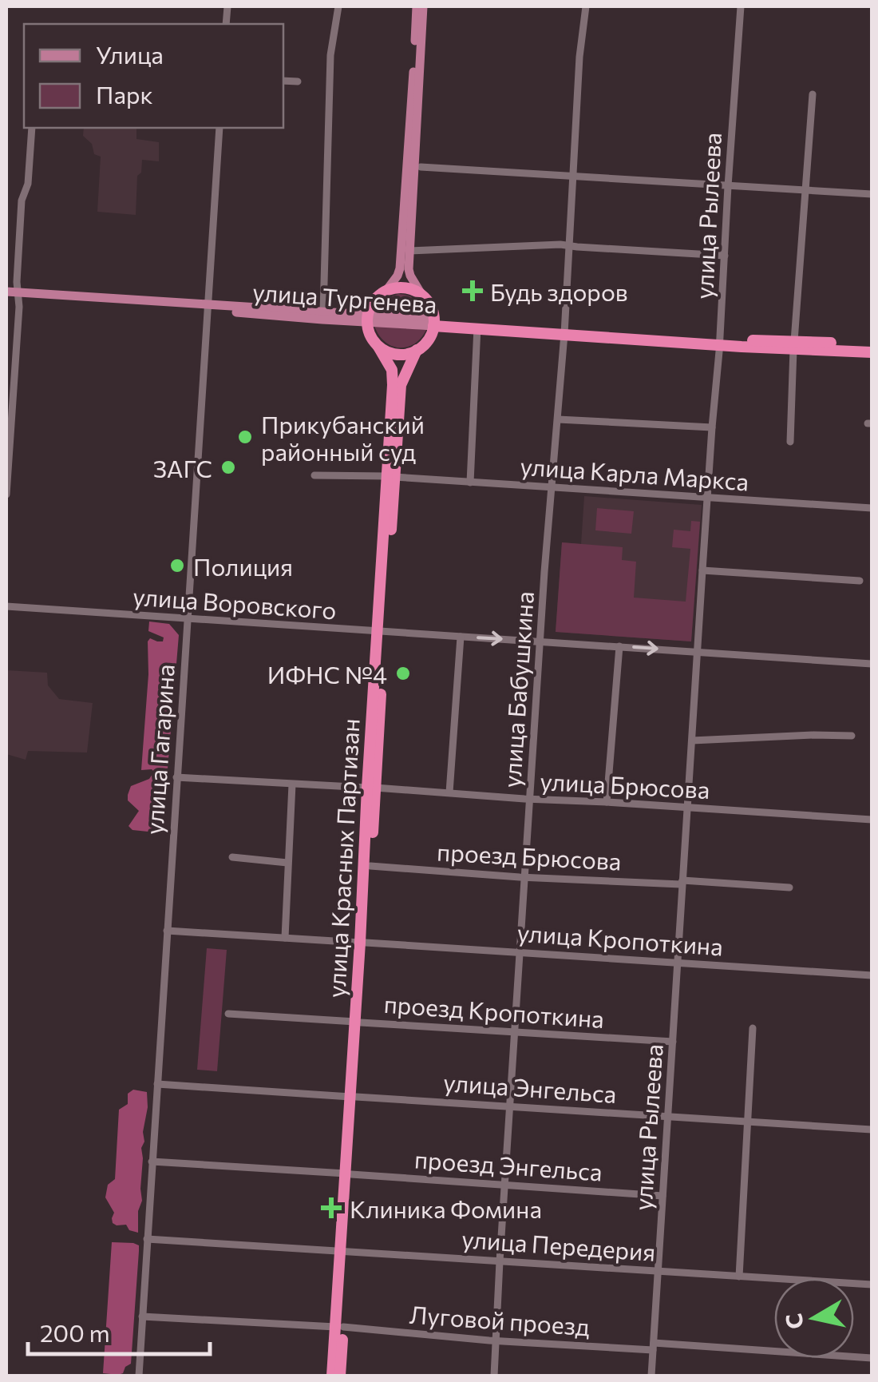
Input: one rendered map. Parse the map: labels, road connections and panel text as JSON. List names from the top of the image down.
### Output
{
  "streets": {
    "highway": ["улица Тургенева", "улица Красных Партизан"],
    "street": [
      "улица Рылеева",
      "улица Карла Маркса",
      "улица Воровского",
      "улица Бабушкина",
      "улица Гагарина",
      "улица Брюсова",
      "проезд Брюсова",
      "улица Кропоткина",
      "проезд Кропоткина",
      "улица Энгельса",
      "проезд Энгельса",
      "улица Передерия",
      "Луговой проезд"
    ]
  },
  "crossings": [
    ["улица Рылеева", "улица Тургенева"],
    ["улица Рылеева", "улица Карла Маркса"],
    ["улица Рылеева", "улица Воровского"],
    ["улица Рылеева", "улица Брюсова"],
    ["улица Рылеева", "проезд Брюсова"],
    ["улица Рылеева", "улица Кропоткина"],
    ["улица Рылеева", "проезд Кропоткина"],
    ["улица Рылеева", "улица Энгельса"],
    ["улица Рылеева", "проезд Энгельса"],
    ["улица Рылеева", "улица Передерия"],
    ["улица Рылеева", "Луговой проезд"],
    ["улица Тургенева", "улица Бабушкина"],
    ["улица Тургенева", "улица Гагарина"],
    ["улица Тургенева", "улица Красных Партизан"],
    ["улица Карла Маркса", "улица Бабушкина"],
    ["улица Карла Маркса", "улица Красных Партизан"],
    ["улица Воровского", "улица Бабушкина"],
    ["улица Воровского", "улица Гагарина"],
    ["улица Воровского", "улица Красных Партизан"],
    ["улица Бабушкина", "улица Брюсова"],
    ["улица Бабушкина", "проезд Брюсова"],
    ["улица Бабушкина", "улица Кропоткина"],
    ["улица Бабушкина", "проезд Кропоткина"],
    ["улица Бабушкина", "улица Энгельса"],
    ["улица Бабушкина", "проезд Энгельса"],
    ["улица Бабушкина", "улица Передерия"],
    ["улица Бабушкина", "Луговой проезд"],
    ["улица Гагарина", "улица Брюсова"],
    ["улица Гагарина", "улица Кропоткина"],
    ["улица Гагарина", "улица Энгельса"],
    ["улица Гагарина", "проезд Энгельса"],
    ["улица Гагарина", "улица Передерия"],
    ["улица Гагарина", "Луговой проезд"],
    ["улица Брюсова", "улица Красных Партизан"],
    ["проезд Брюсова", "улица Красных Партизан"],
    ["улица Красных Партизан", "улица Кропоткина"],
    ["улица Красных Партизан", "проезд Кропоткина"],
    ["улица Красных Партизан", "улица Энгельса"],
    ["улица Красных Партизан", "проезд Энгельса"],
    ["улица Красных Партизан", "улица Передерия"],
    ["улица Красных Партизан", "Луговой проезд"]
  ],
  "places": {
    "health": ["Будь здоров", "Клиника Фомина"],
    "other": [
      "Прикубанский районный суд",
      "ЗАГС",
      "Полиция",
      "ИФНС №4"
    ]
  },
  "legend": ["Улица", "Парк"],
  "scale_bar": "200 m",
  "north": "left"
}
